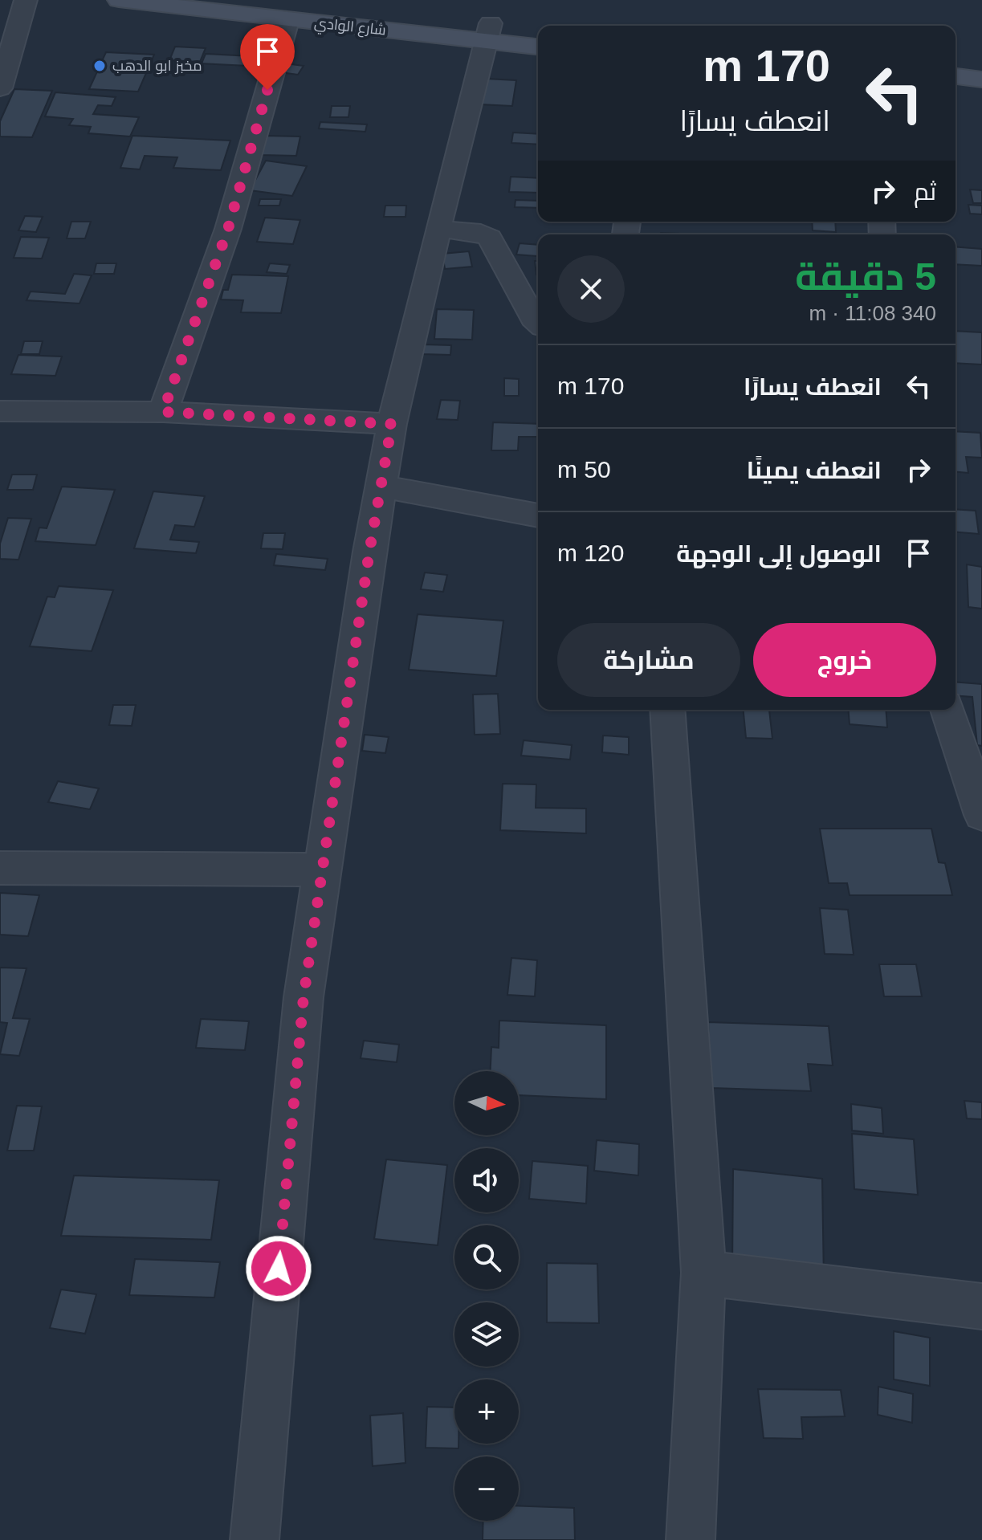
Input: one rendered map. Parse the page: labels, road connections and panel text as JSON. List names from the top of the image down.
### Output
{
  "streets": {
    "main road": ["شارع الوادي"]
  },
  "places": ["مخبز ابو الدهب"],
  "north": "right",
  "page": {
    "turn": ["170 m", "انعطف يسارًا"],
    "then": "ثم",
    "heading": ["5 دقيقة", "340 m · 11:08"],
    "list": [
      {
        "name": "انعطف يسارًا",
        "value": "170 m"
      },
      {
        "name": "انعطف يمينًا",
        "value": "50 m"
      },
      {
        "name": "الوصول إلى الوجهة",
        "value": "120 m"
      }
    ],
    "buttons": ["خروج", "مشاركة"],
    "map_buttons": ["+", "−"]
  }
}
